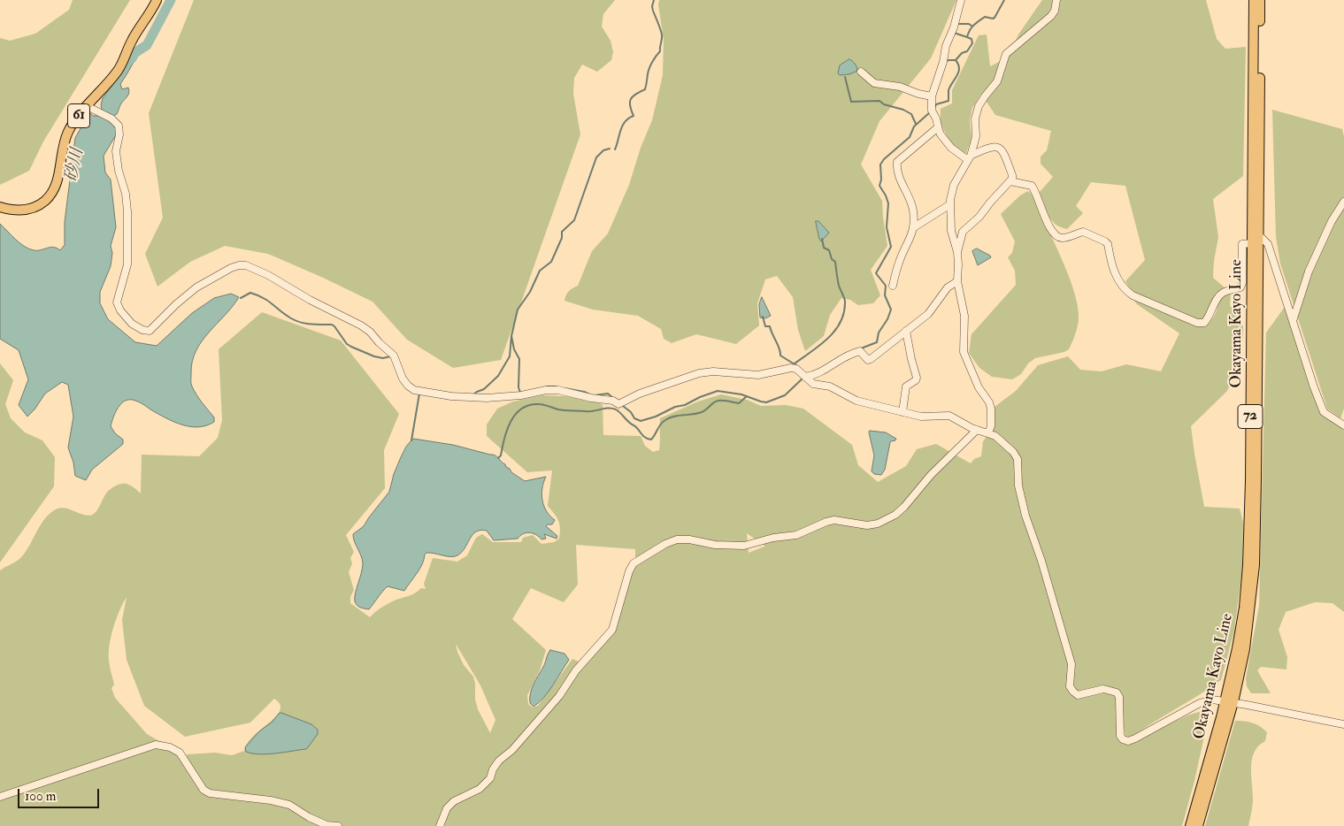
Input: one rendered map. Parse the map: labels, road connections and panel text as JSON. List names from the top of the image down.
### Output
{
  "streets": {
    "main road": ["61", "Okayama Kayo Line", "72"]
  },
  "water": ["砂川"],
  "scale_bar": "100 m"
}
